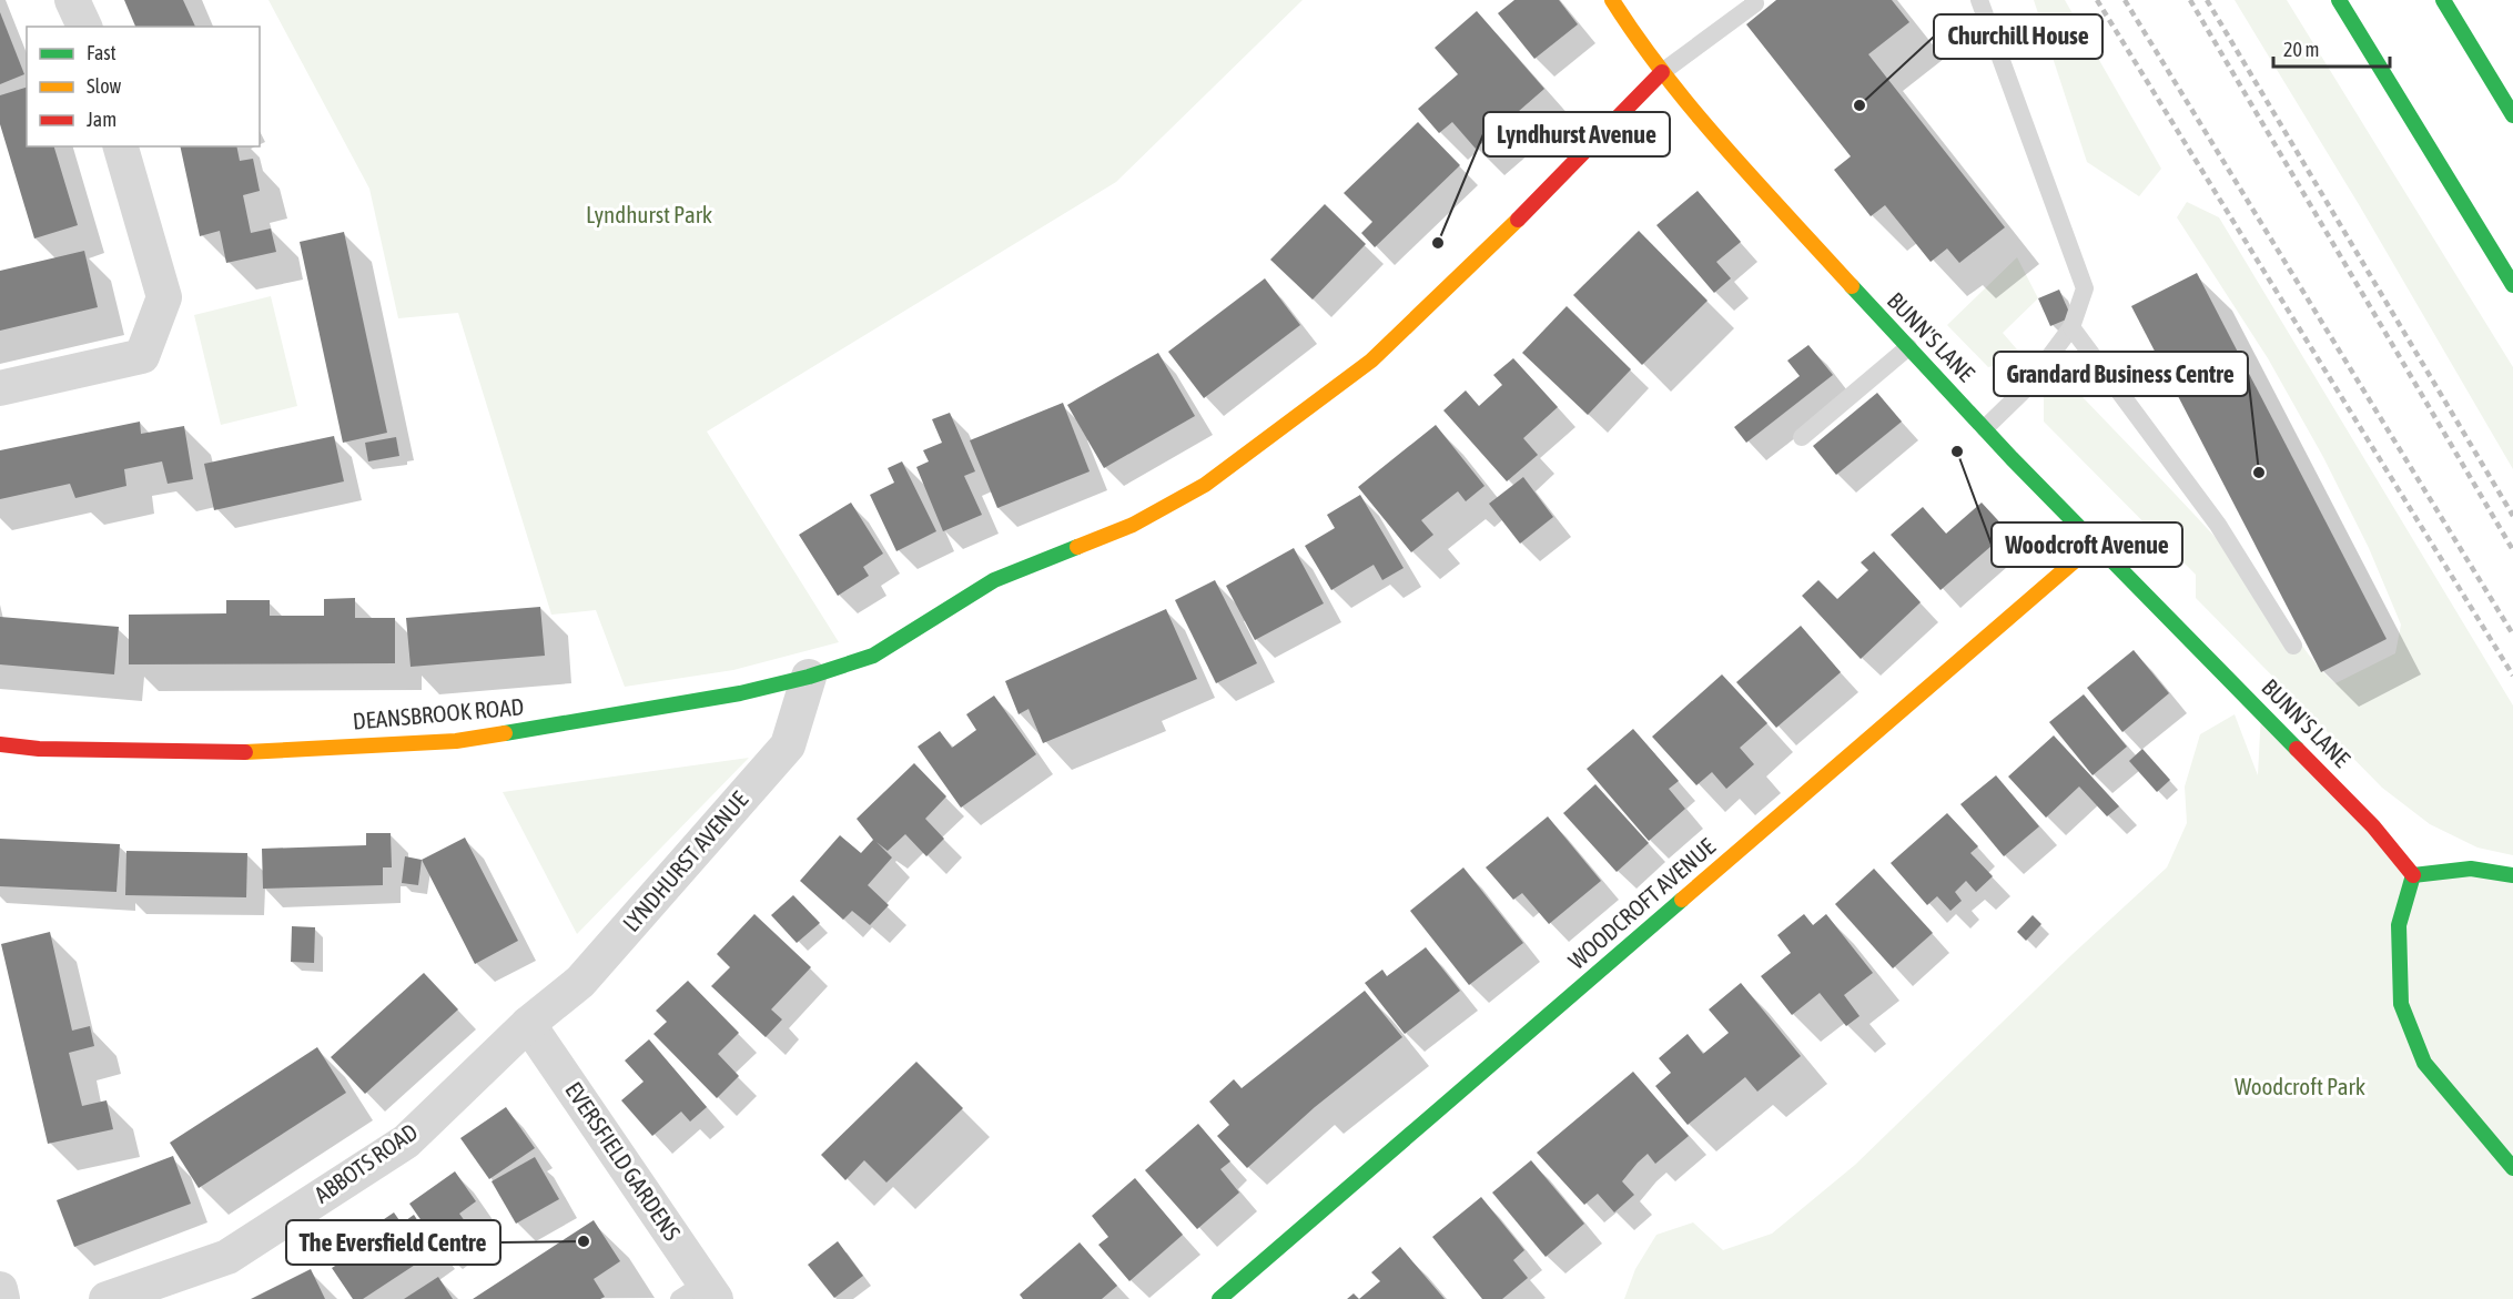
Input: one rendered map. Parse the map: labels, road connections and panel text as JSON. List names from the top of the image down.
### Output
{
  "streets": {
    "main road": ["BUNN'S LANE", "DEANSBROOK ROAD", "WOODCROFT AVENUE"],
    "street": ["LYNDHURST AVENUE", "EVERSFIELD GARDENS", "ABBOTS ROAD"]
  },
  "crossings": [
    ["BUNN'S LANE", "DEANSBROOK ROAD"],
    ["BUNN'S LANE", "WOODCROFT AVENUE"],
    ["DEANSBROOK ROAD", "LYNDHURST AVENUE"],
    ["LYNDHURST AVENUE", "EVERSFIELD GARDENS"],
    ["LYNDHURST AVENUE", "ABBOTS ROAD"],
    ["EVERSFIELD GARDENS", "ABBOTS ROAD"]
  ],
  "parks": ["Lyndhurst Park", "Woodcroft Park"],
  "places": [
    "Churchill House",
    "Lyndhurst Avenue",
    "Woodcroft Avenue",
    "Grandard Business Centre",
    "The Eversfield Centre"
  ],
  "legend": ["Fast", "Slow", "Jam"],
  "scale_bar": "20 m"
}
